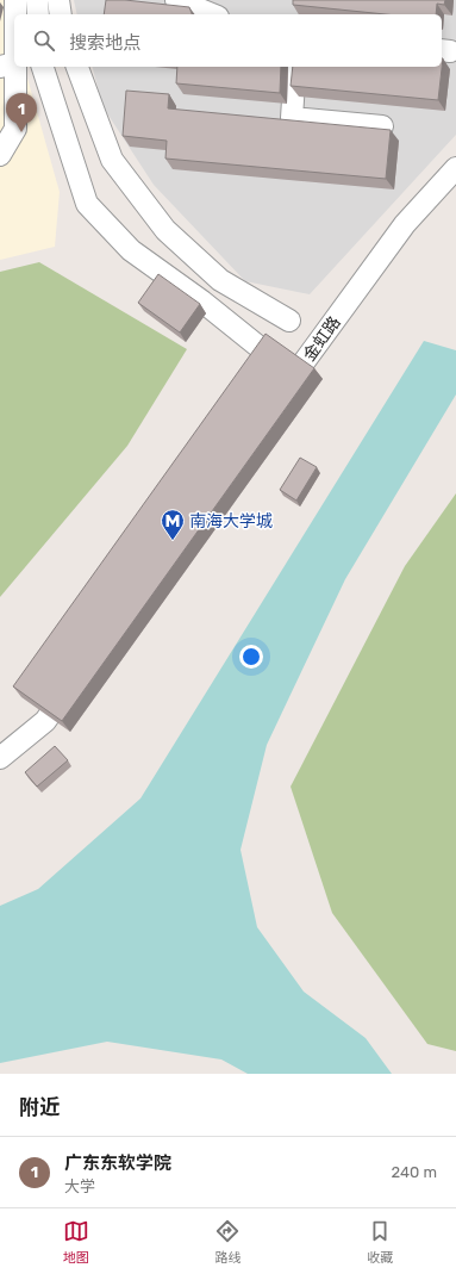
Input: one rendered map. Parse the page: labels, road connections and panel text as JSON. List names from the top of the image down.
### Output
{
  "streets": {
    "street": ["金虹路"]
  },
  "places": {
    "metro station": ["南海大学城"]
  },
  "page": {
    "search": "搜索地点",
    "pins": "1",
    "heading": "附近",
    "list": [
      {
        "mark": "1",
        "name": "广东东软学院",
        "note": "大学",
        "value": "240 m"
      }
    ],
    "nav": ["地图", "路线", "收藏"]
  }
}
